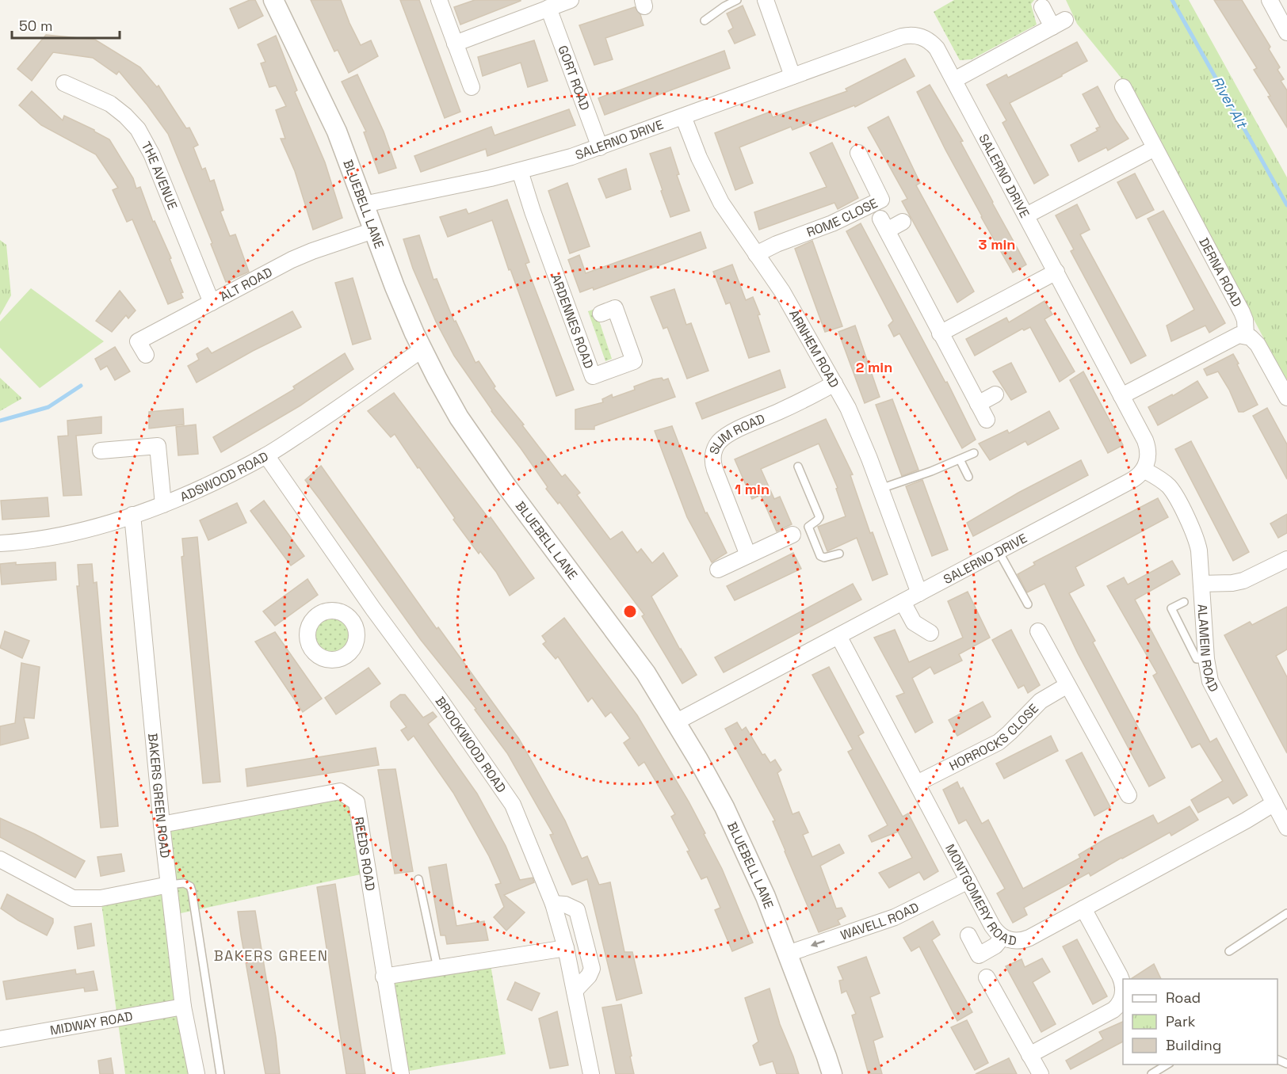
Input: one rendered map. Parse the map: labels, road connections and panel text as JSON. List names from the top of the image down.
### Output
{
  "streets": {
    "street": [
      "GORT ROAD",
      "SALERNO DRIVE",
      "THE AVENUE",
      "BLUEBELL LANE",
      "ROME CLOSE",
      "DERNA ROAD",
      "ALT ROAD",
      "ARDENNES ROAD",
      "ARNHEM ROAD",
      "SLIM ROAD",
      "ADSWOOD ROAD",
      "ALAMEIN ROAD",
      "HORROCKS CLOSE",
      "BROOKWOOD ROAD",
      "BAKERS GREEN ROAD",
      "REEDS ROAD",
      "MONTGOMERY ROAD",
      "WAVELL ROAD",
      "MIDWAY ROAD"
    ]
  },
  "crossings": [
    ["GORT ROAD", "SALERNO DRIVE"],
    ["SALERNO DRIVE", "BLUEBELL LANE"],
    ["SALERNO DRIVE", "ARDENNES ROAD"],
    ["SALERNO DRIVE", "ARNHEM ROAD"],
    ["SALERNO DRIVE", "ALAMEIN ROAD"],
    ["SALERNO DRIVE", "MONTGOMERY ROAD"],
    ["THE AVENUE", "ALT ROAD"],
    ["BLUEBELL LANE", "ALT ROAD"],
    ["BLUEBELL LANE", "ADSWOOD ROAD"],
    ["BLUEBELL LANE", "WAVELL ROAD"],
    ["ROME CLOSE", "ARNHEM ROAD"],
    ["ARNHEM ROAD", "SLIM ROAD"],
    ["ADSWOOD ROAD", "BROOKWOOD ROAD"],
    ["ADSWOOD ROAD", "BAKERS GREEN ROAD"],
    ["ALAMEIN ROAD", "MONTGOMERY ROAD"],
    ["HORROCKS CLOSE", "MONTGOMERY ROAD"],
    ["BAKERS GREEN ROAD", "REEDS ROAD"],
    ["BAKERS GREEN ROAD", "MIDWAY ROAD"],
    ["MONTGOMERY ROAD", "WAVELL ROAD"]
  ],
  "one_way": ["WAVELL ROAD"],
  "districts": ["BAKERS GREEN"],
  "water": ["River Alt"],
  "legend": ["Road", "Park", "Building"],
  "scale_bar": "50 m",
  "rings": ["3 min", "2 min", "1 min"]
}
